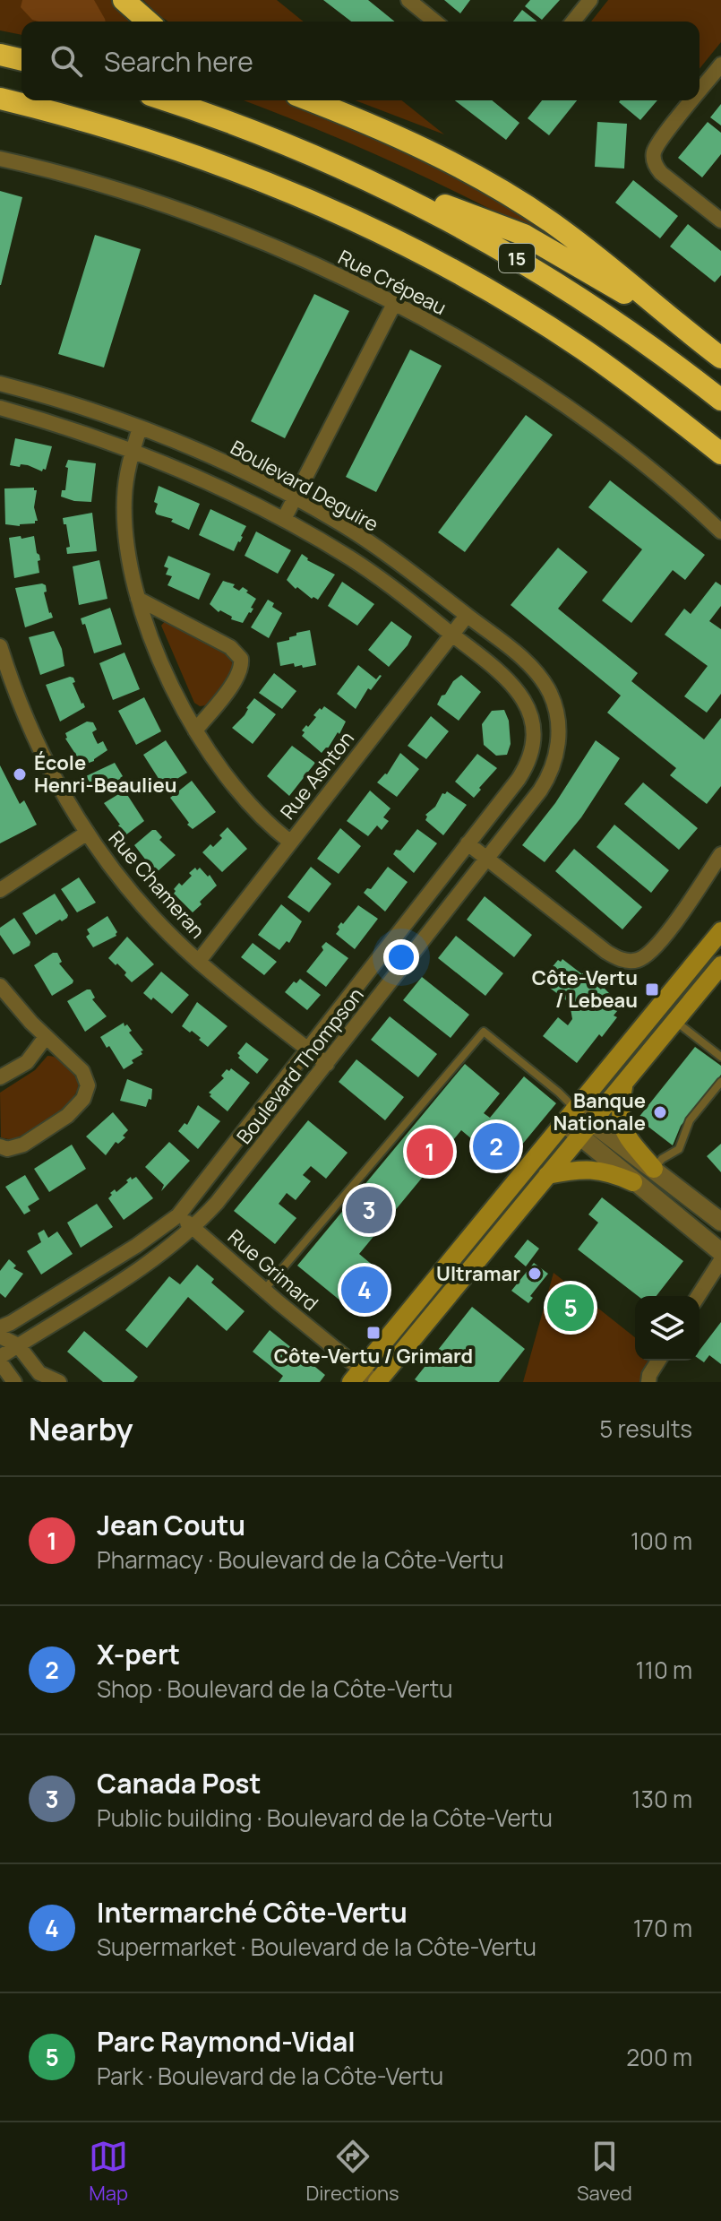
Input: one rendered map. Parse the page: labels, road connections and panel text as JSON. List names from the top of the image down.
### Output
{
  "streets": {
    "highway": ["15"],
    "street": [
      "Rue Crépeau",
      "Boulevard Deguire",
      "Rue Ashton",
      "Rue Chameran",
      "Boulevard Thompson",
      "Rue Grimard"
    ]
  },
  "crossings": [
    ["Boulevard Deguire", "Rue Ashton"],
    ["Boulevard Deguire", "Boulevard Thompson"],
    ["Rue Ashton", "Rue Chameran"],
    ["Rue Chameran", "Boulevard Thompson"],
    ["Boulevard Thompson", "Rue Grimard"]
  ],
  "places": {
    "other": ["École Henri-Beaulieu", "Banque Nationale", "Ultramar"],
    "transit": ["Côte-Vertu / Lebeau", "Côte-Vertu / Grimard"]
  },
  "page": {
    "search": "Search here",
    "pins": [
      "2",
      "1",
      "3",
      "4",
      "5"
    ],
    "heading": ["Nearby", "5 results"],
    "list": [
      {
        "mark": "1",
        "name": "Jean Coutu",
        "note": "Pharmacy · Boulevard de la Côte-Vertu",
        "value": "100 m"
      },
      {
        "mark": "2",
        "name": "X-pert",
        "note": "Shop · Boulevard de la Côte-Vertu",
        "value": "110 m"
      },
      {
        "mark": "3",
        "name": "Canada Post",
        "note": "Public building · Boulevard de la Côte-Vertu",
        "value": "130 m"
      },
      {
        "mark": "4",
        "name": "Intermarché Côte-Vertu",
        "note": "Supermarket · Boulevard de la Côte-Vertu",
        "value": "170 m"
      },
      {
        "mark": "5",
        "name": "Parc Raymond-Vidal",
        "note": "Park · Boulevard de la Côte-Vertu",
        "value": "200 m"
      }
    ],
    "nav": ["Map", "Directions", "Saved"]
  }
}
